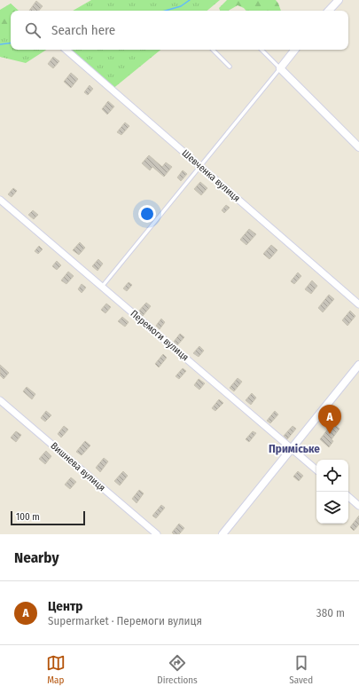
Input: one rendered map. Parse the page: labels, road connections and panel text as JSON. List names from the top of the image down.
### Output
{
  "streets": {
    "street": ["Шевченка вулиця", "Перемоги вулиця", "Вишнева вулиця"]
  },
  "districts": ["Приміське"],
  "scale_bar": "100 m",
  "page": {
    "search": "Search here",
    "pins": "A",
    "scale": "100 m",
    "heading": "Nearby",
    "list": [
      {
        "mark": "A",
        "name": "Центр",
        "note": "Supermarket · Перемоги вулиця",
        "value": "380 m"
      }
    ],
    "nav": ["Map", "Directions", "Saved"]
  }
}
